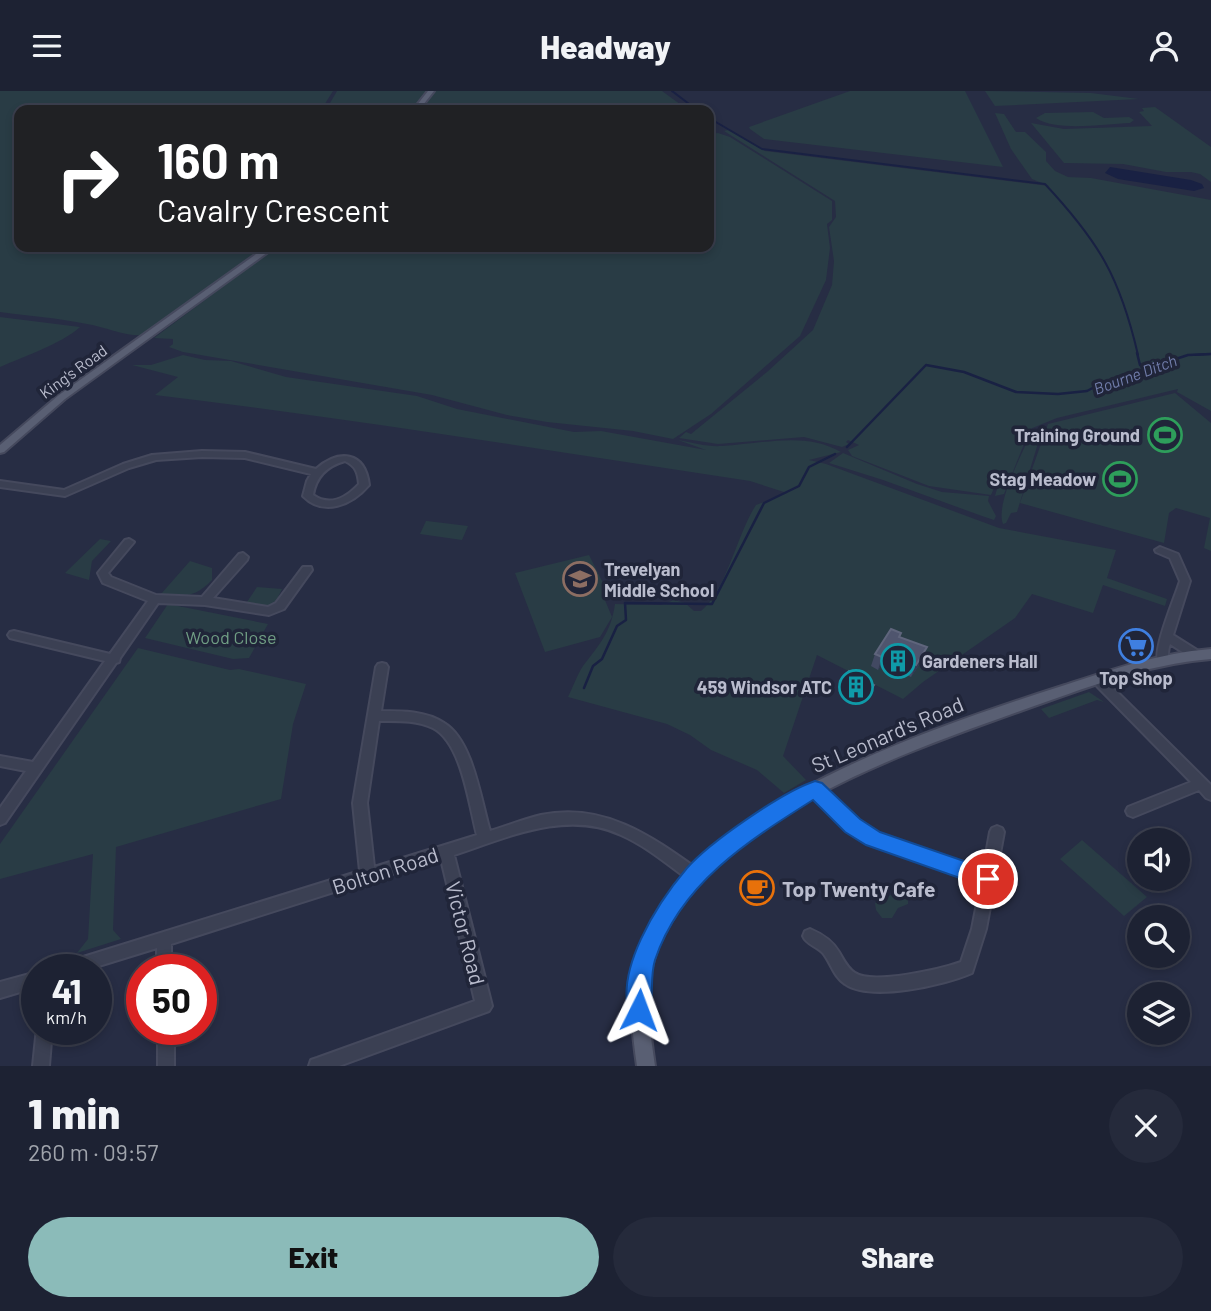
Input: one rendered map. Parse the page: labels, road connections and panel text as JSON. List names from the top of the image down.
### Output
{
  "streets": {
    "main road": ["King's Road", "St Leonard's Road"],
    "street": ["Bolton Road", "Victor Road"]
  },
  "crossings": [
    ["St Leonard's Road", "Bolton Road"],
    ["Bolton Road", "Victor Road"]
  ],
  "water": ["Bourne Ditch"],
  "parks": ["Wood Close"],
  "places": {
    "sports": ["Training Ground", "Stag Meadow"],
    "school or university": ["Trevelyan Middle School"],
    "supermarket": ["Top Shop"],
    "building": ["Gardeners Hall", "459 Windsor ATC"],
    "cafe": ["Top Twenty Cafe"]
  },
  "page": {
    "header": "Headway",
    "turn": ["160 m", "Cavalry Crescent"],
    "speed": "41 km/h",
    "limit": "50",
    "heading": ["1 min", "260 m · 09:57"],
    "buttons": ["Exit", "Share"]
  }
}
